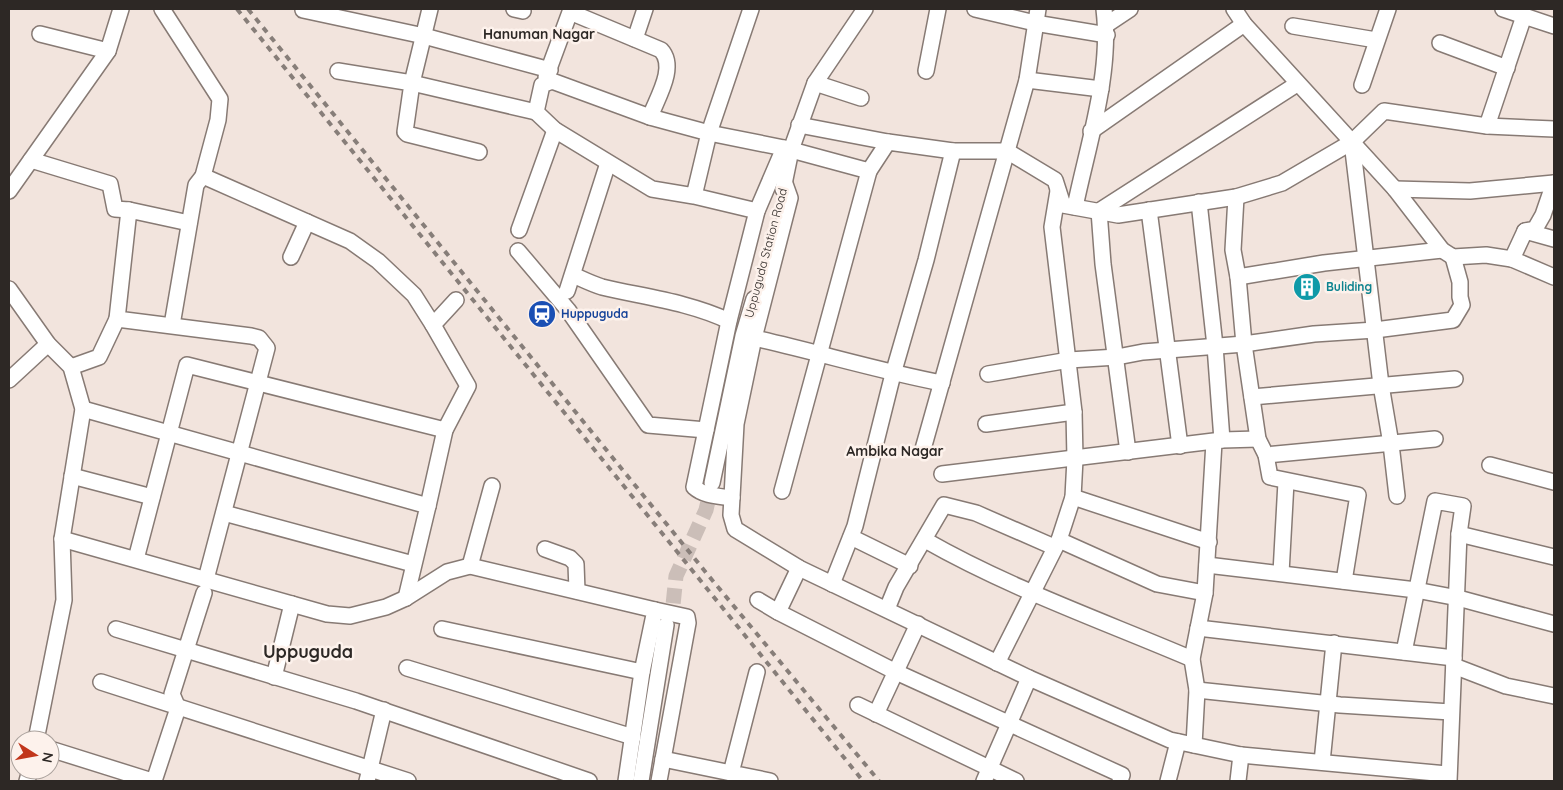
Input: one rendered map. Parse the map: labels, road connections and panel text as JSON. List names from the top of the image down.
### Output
{
  "streets": {
    "street": ["Uppuguda Station Road"]
  },
  "districts": ["Hanuman Nagar", "Ambika Nagar", "Uppuguda"],
  "places": {
    "building": ["Buliding"],
    "station": ["Huppuguda"]
  },
  "north": "right"
}
